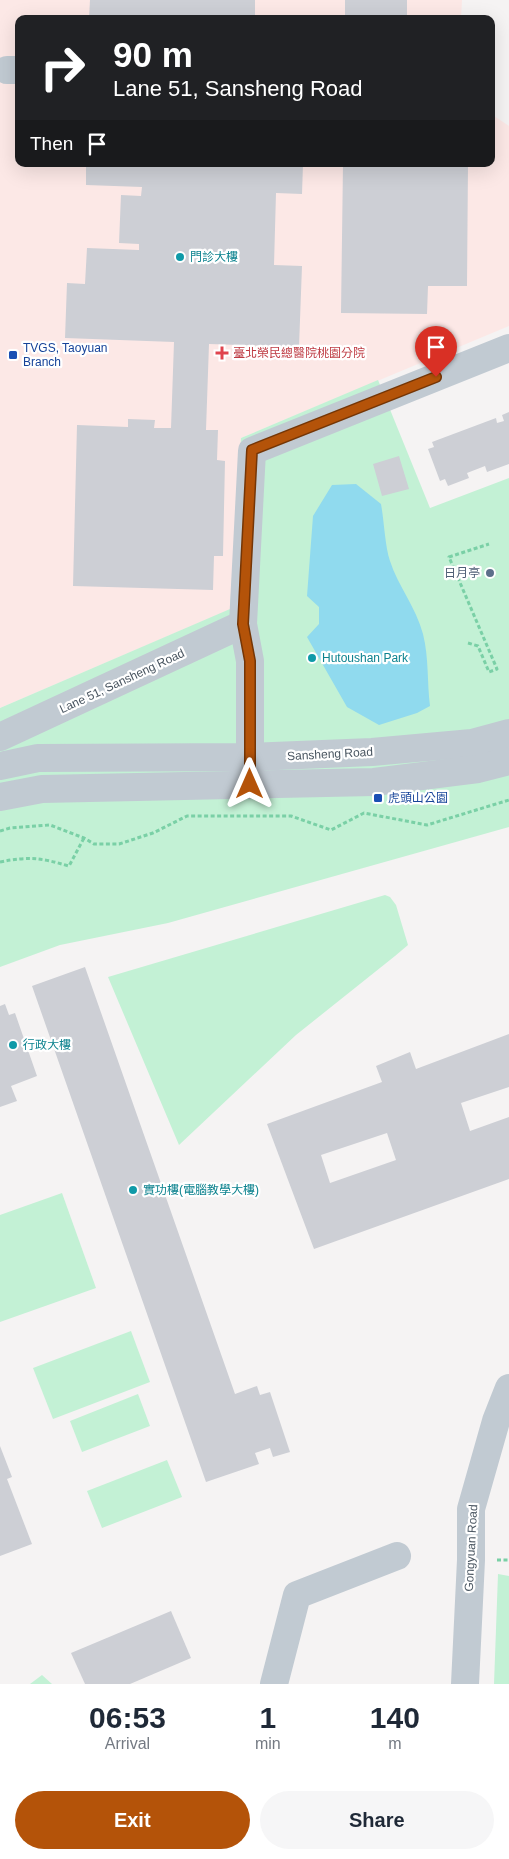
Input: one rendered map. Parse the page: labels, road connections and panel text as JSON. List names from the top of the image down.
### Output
{
  "streets": {
    "street": ["Lane 51, Sansheng Road", "Sansheng Road", "Gongyuan Road"]
  },
  "places": {
    "other": [
      "門診大樓",
      "日月亭",
      "Hutoushan Park",
      "行政大樓",
      "實功樓(電腦教學大樓)"
    ],
    "health": ["臺北榮民總醫院桃園分院"],
    "transit": ["TVGS, Taoyuan Branch", "虎頭山公園"]
  },
  "page": {
    "turn": ["90 m", "Lane 51, Sansheng Road"],
    "then": "Then",
    "eta": [
      "06:53",
      "Arrival",
      "1",
      "min",
      "140",
      "m"
    ],
    "buttons": ["Exit", "Share"]
  }
}
